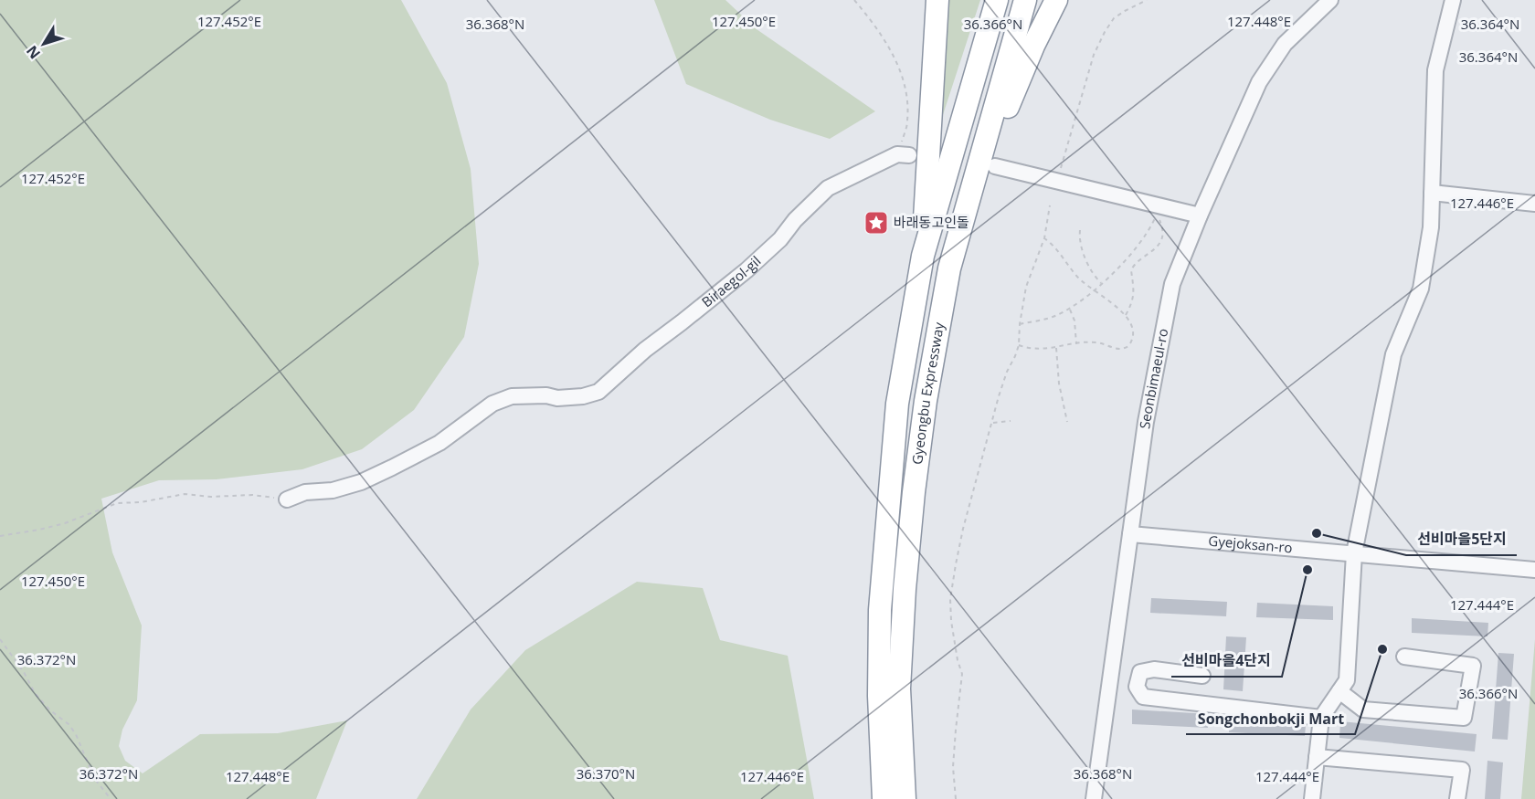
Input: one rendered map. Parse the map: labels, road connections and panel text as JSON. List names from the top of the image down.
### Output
{
  "streets": {
    "highway": ["Gyeongbu Expressway"],
    "street": ["Biraegol-gil", "Seonbimaeul-ro", "Gyejoksan-ro"]
  },
  "crossings": [
    ["Seonbimaeul-ro", "Gyejoksan-ro"]
  ],
  "places": {
    "place": ["바래동고인돌"],
    "other": ["선비마을5단지", "선비마을4단지", "Songchonbokji Mart"]
  },
  "north": "bottom left",
  "coordinates": [
    "127.452°E",
    "127.448°E",
    "127.450°E",
    "36.368°N",
    "36.366°N",
    "36.364°N",
    "127.446°E",
    "127.444°E",
    "36.372°N",
    "36.370°N"
  ]
}
